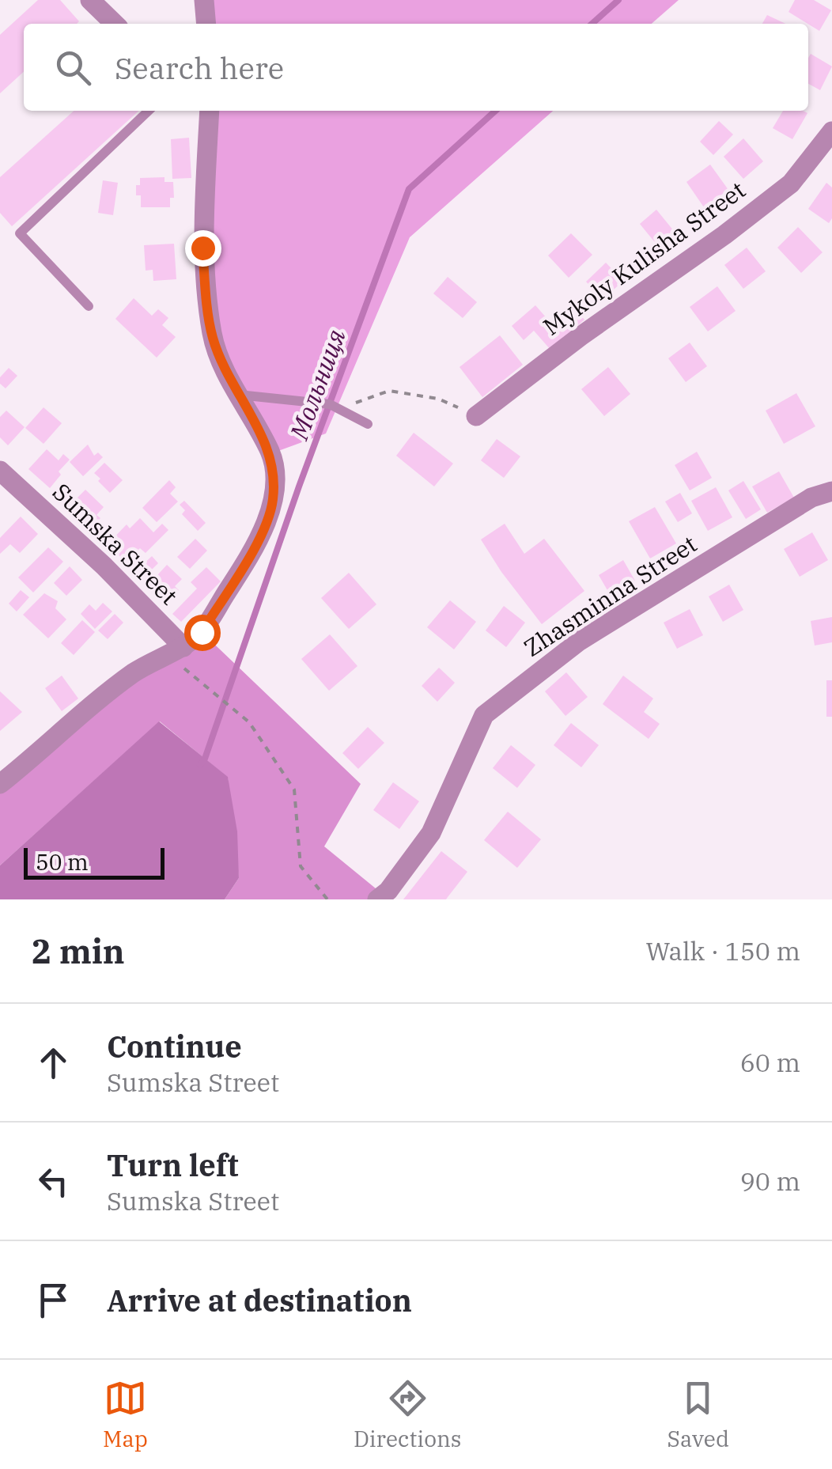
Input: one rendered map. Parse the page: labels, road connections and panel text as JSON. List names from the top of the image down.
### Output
{
  "streets": {
    "street": ["Mykoly Kulisha Street", "Sumska Street", "Zhasminna Street"]
  },
  "water": ["Мольниця"],
  "scale_bar": "50 m",
  "page": {
    "search": "Search here",
    "scale": "50 m",
    "heading": ["2 min", "Walk · 150 m"],
    "list": [
      ["Continue", "Sumska Street", "60 m"],
      ["Turn left", "Sumska Street", "90 m"],
      "Arrive at destination"
    ],
    "nav": ["Map", "Directions", "Saved"]
  }
}
